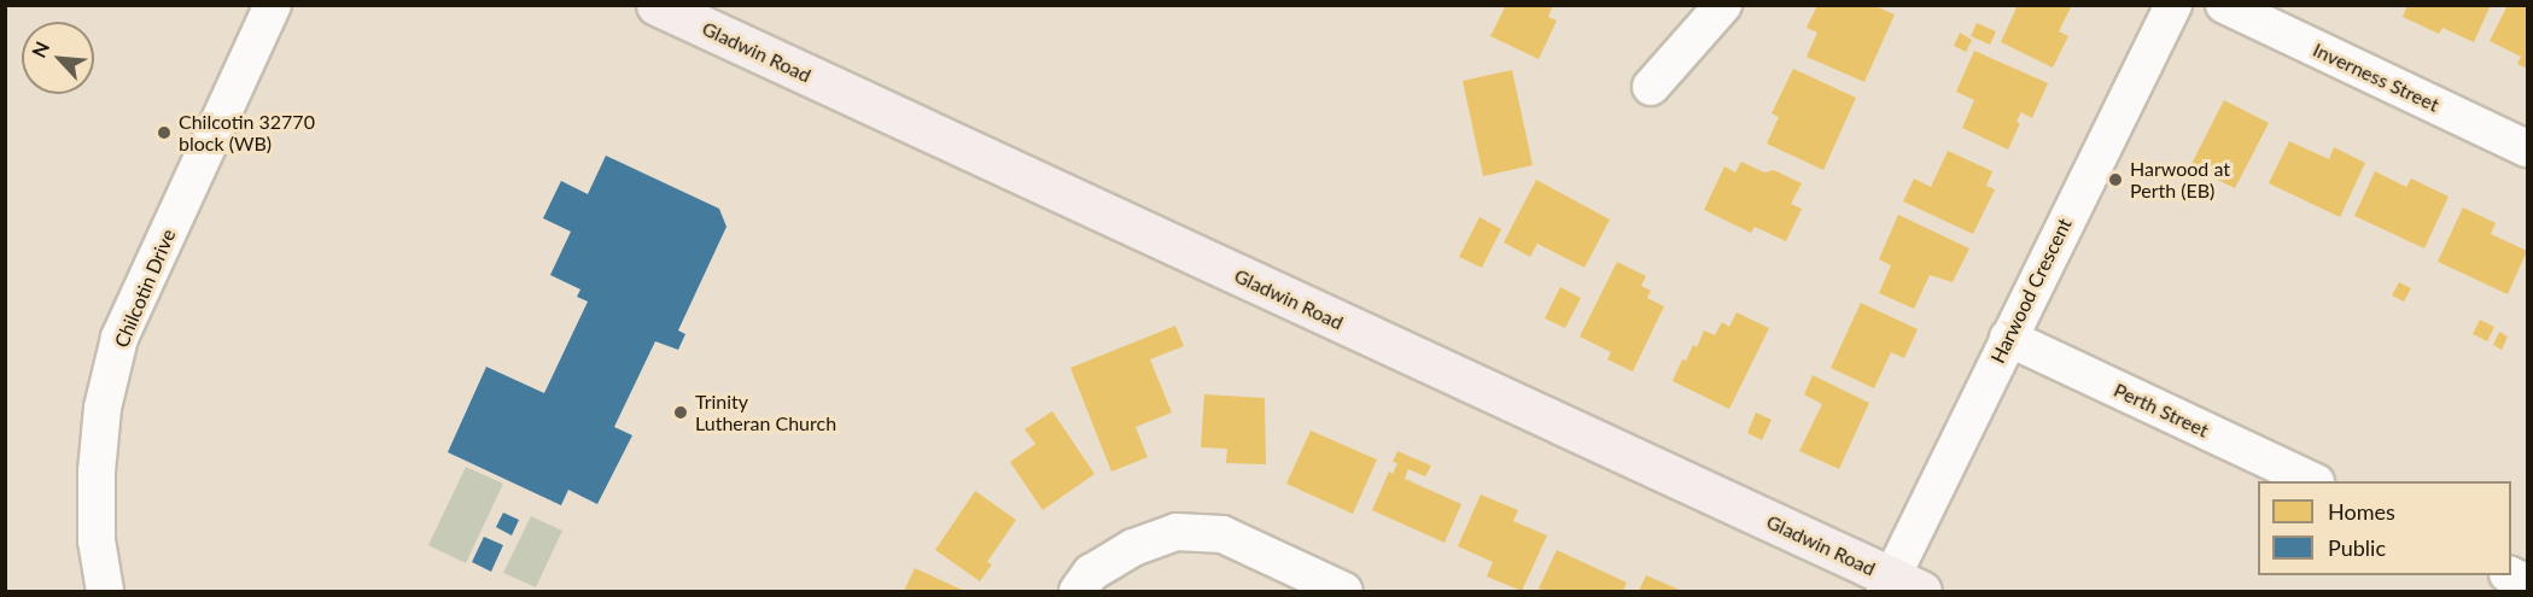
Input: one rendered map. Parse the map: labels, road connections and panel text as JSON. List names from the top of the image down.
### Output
{
  "streets": {
    "main road": ["Gladwin Road"],
    "street": [
      "Inverness Street",
      "Chilcotin Drive",
      "Harwood Crescent",
      "Perth Street"
    ]
  },
  "crossings": [
    ["Gladwin Road", "Harwood Crescent"],
    ["Harwood Crescent", "Perth Street"]
  ],
  "places": ["Chilcotin 32770 block (WB)", "Harwood at Perth (EB)", "Trinity Lutheran Church"],
  "legend": ["Homes", "Public"],
  "north": "top left"
}
